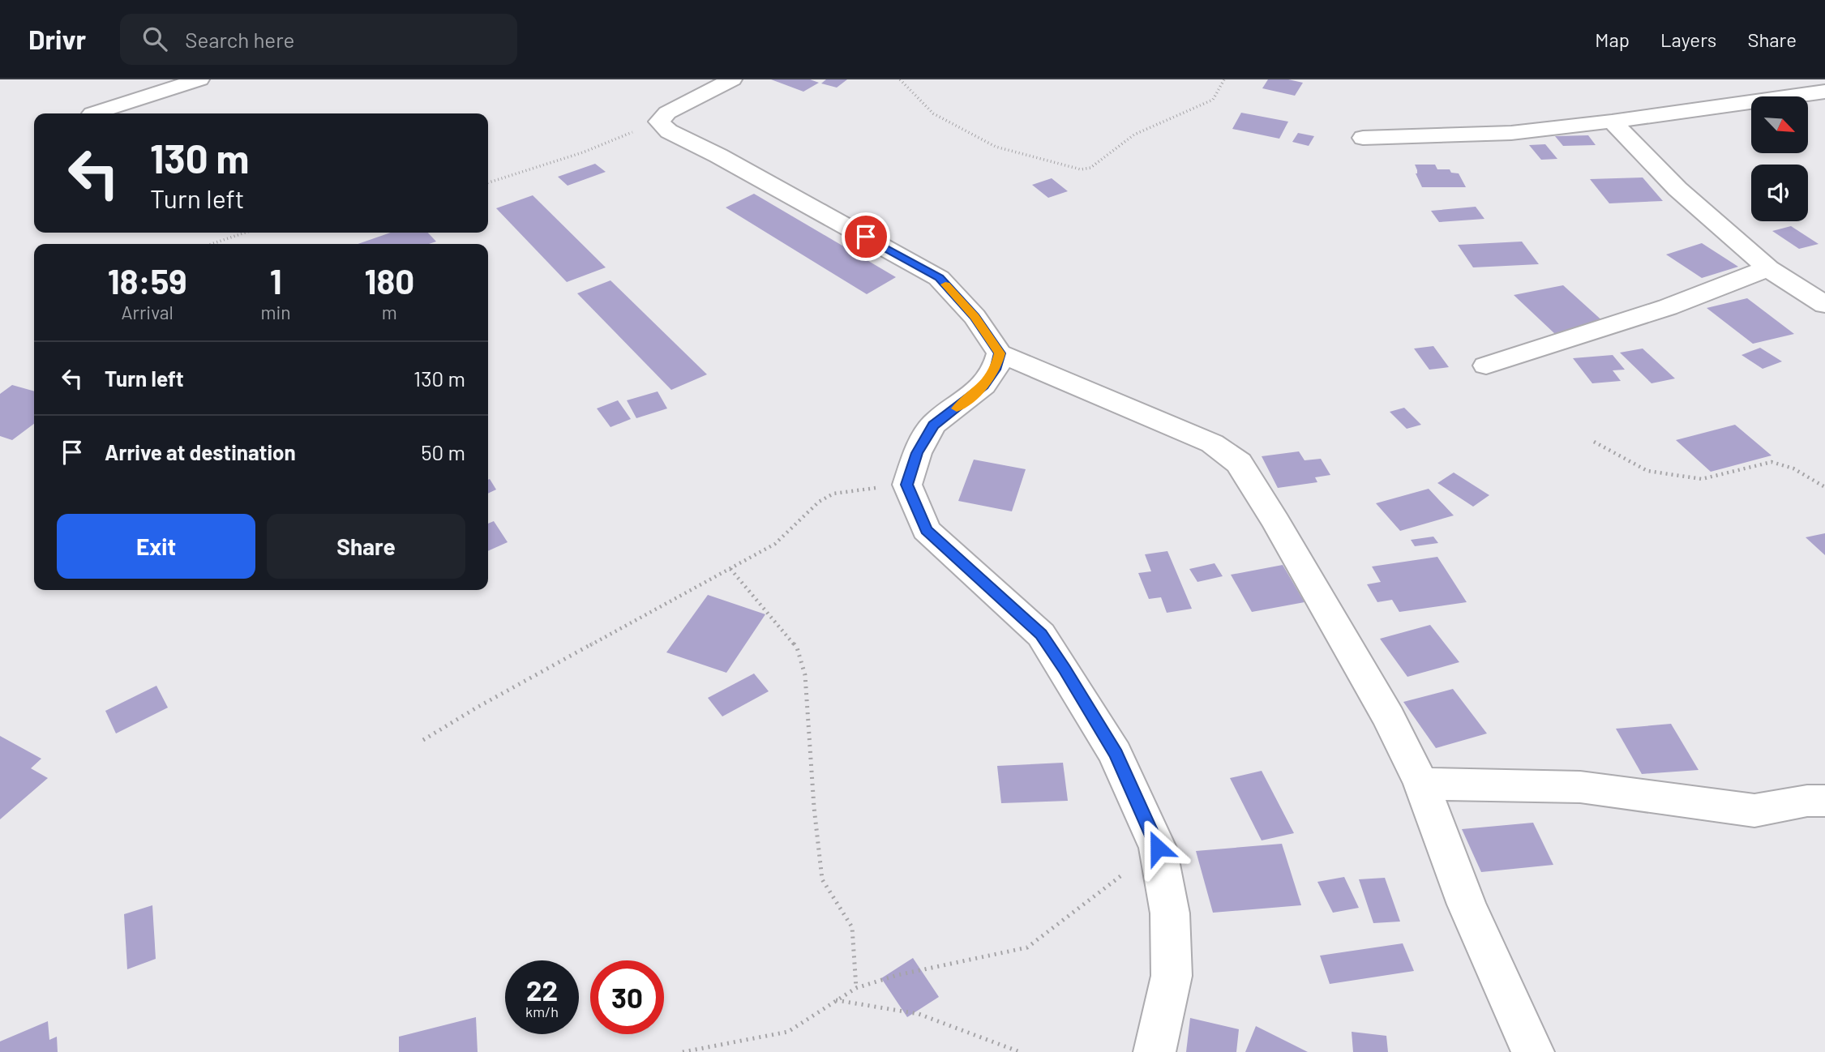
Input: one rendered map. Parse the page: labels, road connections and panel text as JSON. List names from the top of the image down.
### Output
{
  "north": "bottom right",
  "page": {
    "header": "Drivr",
    "search": "Search here",
    "nav": ["Map", "Layers", "Share"],
    "turn": ["130 m", "Turn left"],
    "eta": [
      "18:59",
      "Arrival",
      "1",
      "min",
      "180",
      "m"
    ],
    "list": [
      {
        "name": "Turn left",
        "value": "130 m"
      },
      {
        "name": "Arrive at destination",
        "value": "50 m"
      }
    ],
    "buttons": ["Exit", "Share"],
    "speed": "22 km/h",
    "limit": "30"
  }
}
